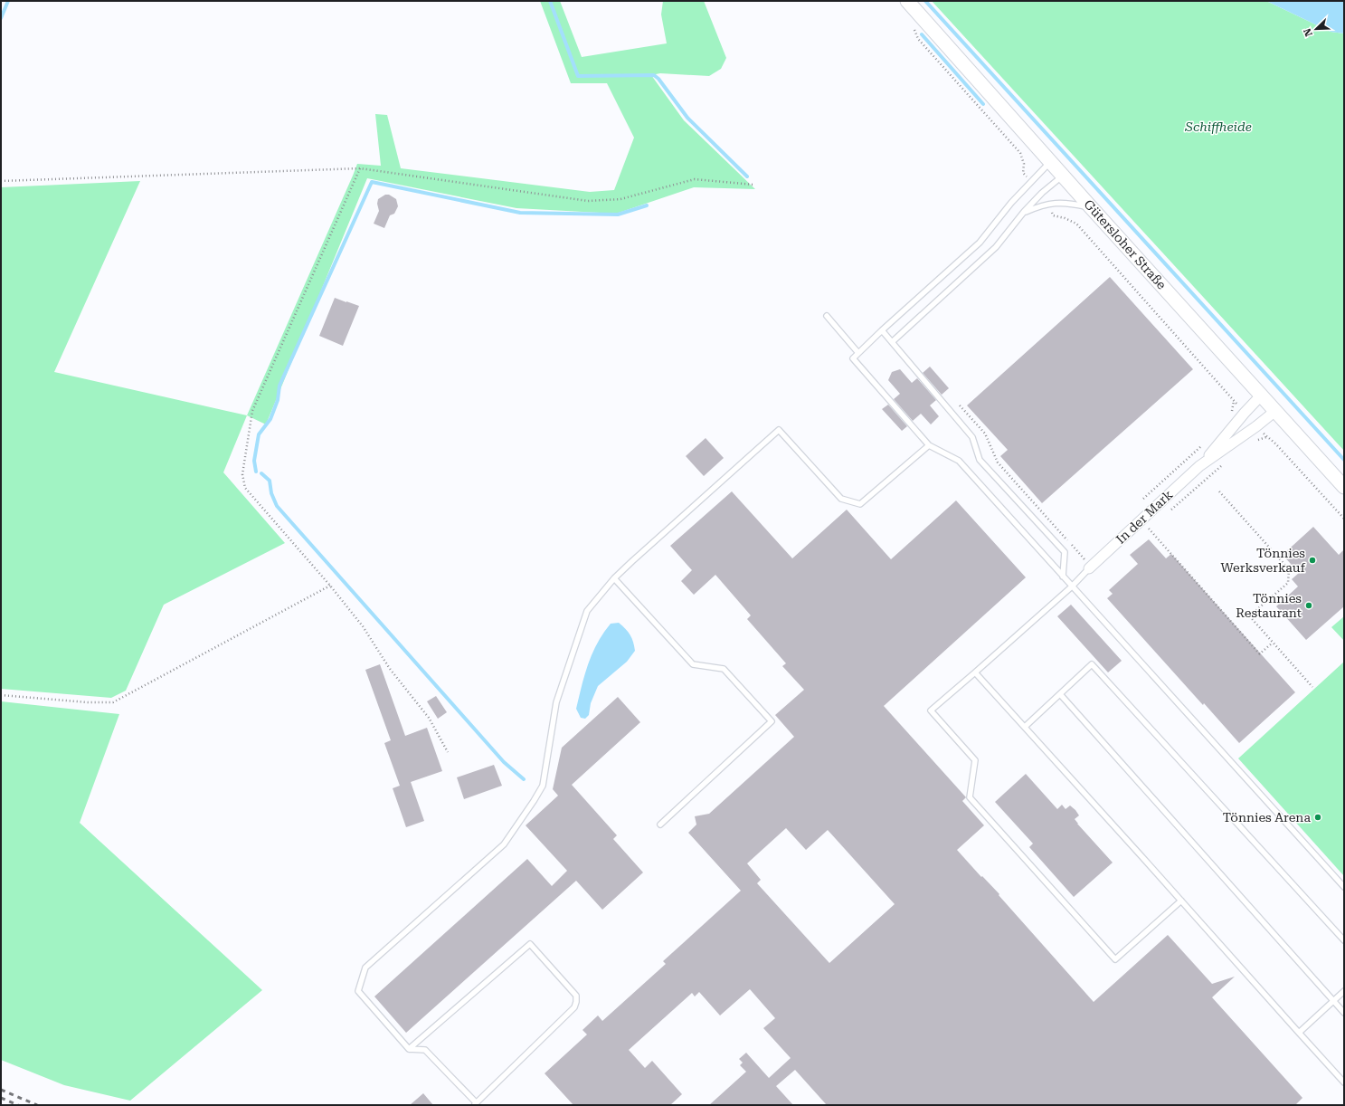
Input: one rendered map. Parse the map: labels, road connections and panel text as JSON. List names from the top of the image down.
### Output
{
  "streets": {
    "main road": ["Gütersloher Straße"],
    "street": ["In der Mark"]
  },
  "crossings": [
    ["Gütersloher Straße", "In der Mark"]
  ],
  "parks": ["Schiffheide"],
  "places": ["Tönnies Werksverkauf", "Tönnies Restaurant", "Tönnies Arena"],
  "north": "bottom left"
}
